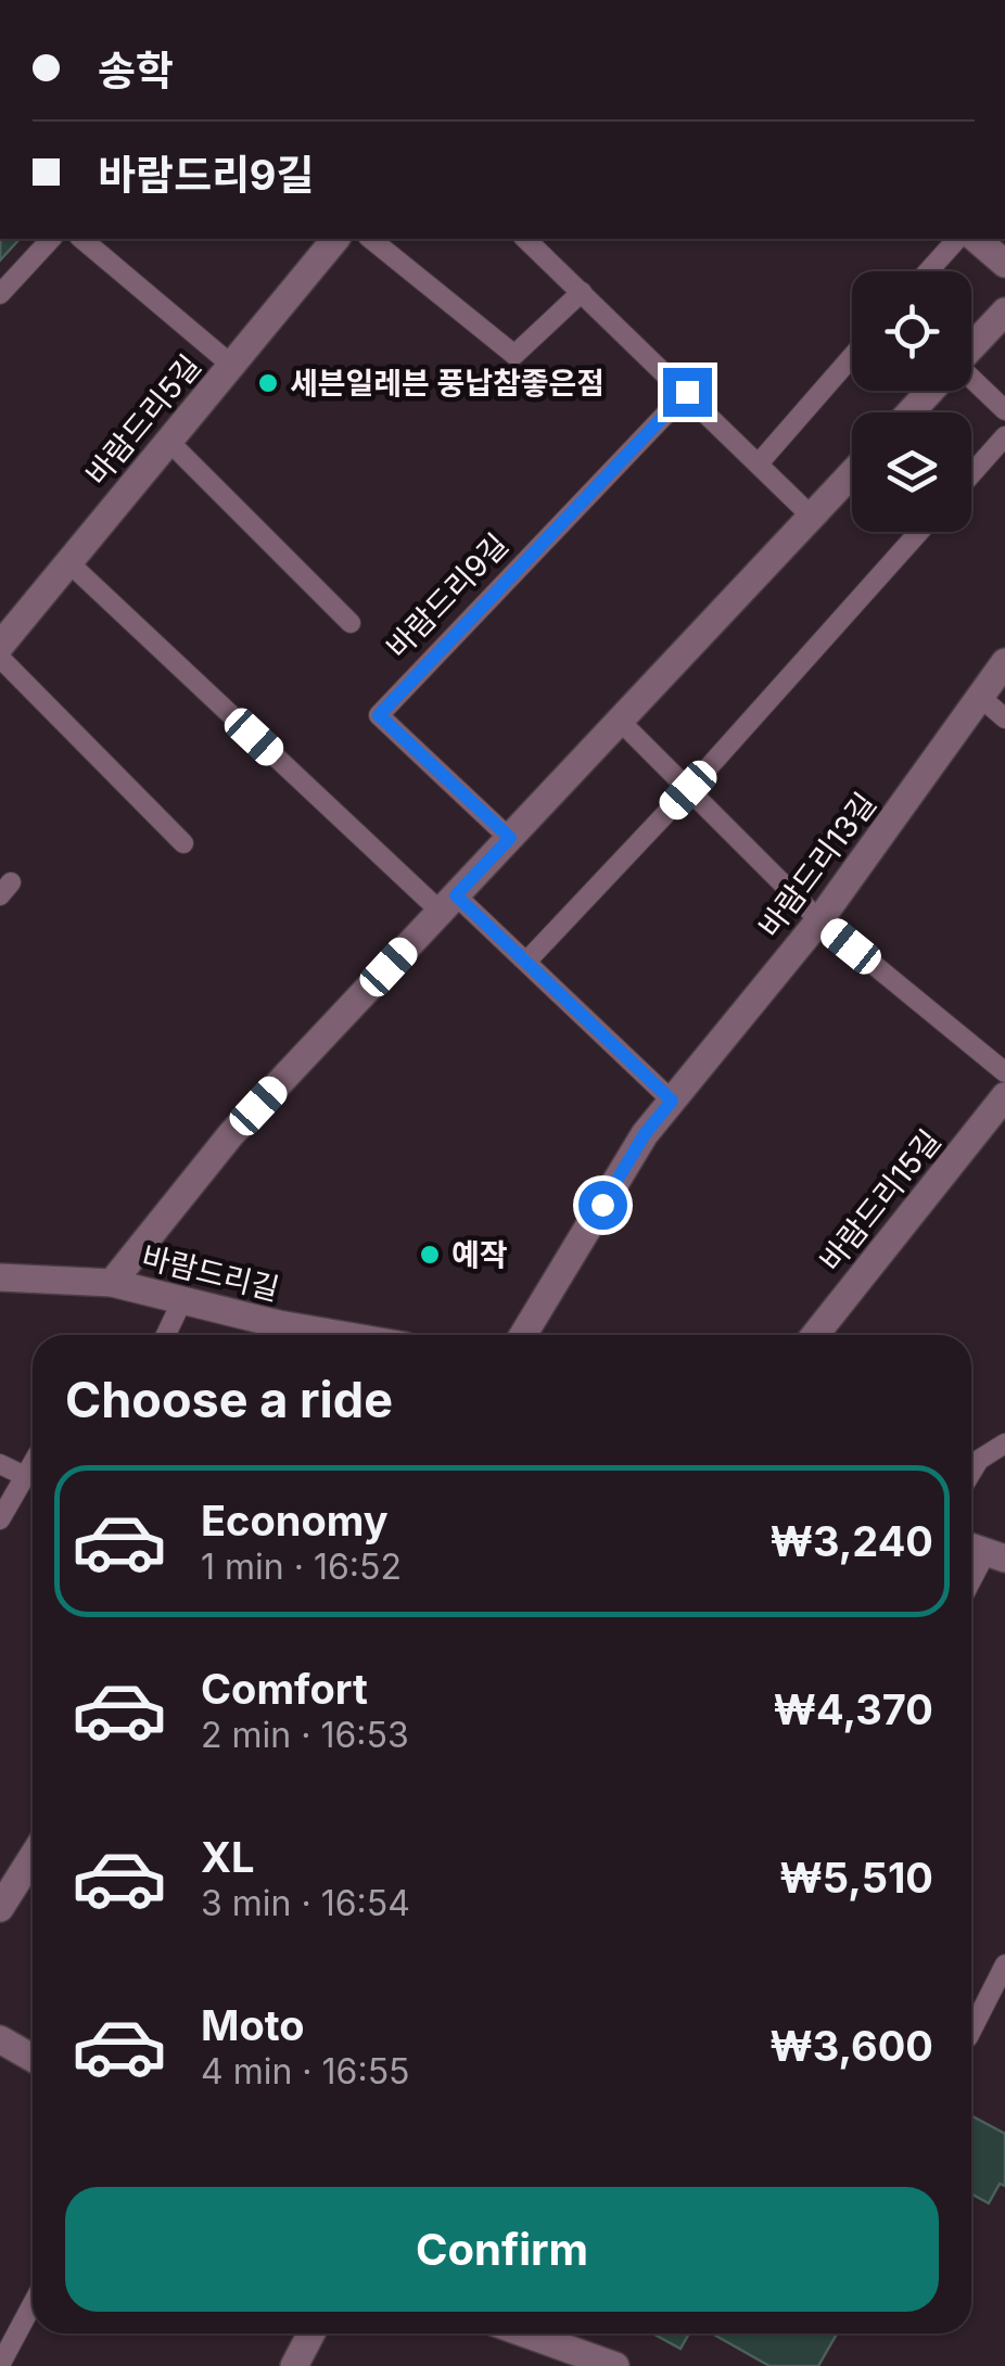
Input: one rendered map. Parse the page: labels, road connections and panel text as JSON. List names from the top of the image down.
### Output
{
  "streets": {
    "street": [
      "바람드리5길",
      "바람드리13길",
      "바람드리15길",
      "바람드리길"
    ],
    "lane": ["바람드리9길"]
  },
  "places": ["세븐일레븐 풍납참좋은점", "예작"],
  "page": {
    "banner": ["송학", "바람드리9길"],
    "heading": "Choose a ride",
    "list": [
      {
        "name": "Economy",
        "note": "1 min · 16:52",
        "value": "₩3,240"
      },
      {
        "name": "Comfort",
        "note": "2 min · 16:53",
        "value": "₩4,370"
      },
      {
        "name": "XL",
        "note": "3 min · 16:54",
        "value": "₩5,510"
      },
      {
        "name": "Moto",
        "note": "4 min · 16:55",
        "value": "₩3,600"
      }
    ],
    "buttons": "Confirm"
  }
}
